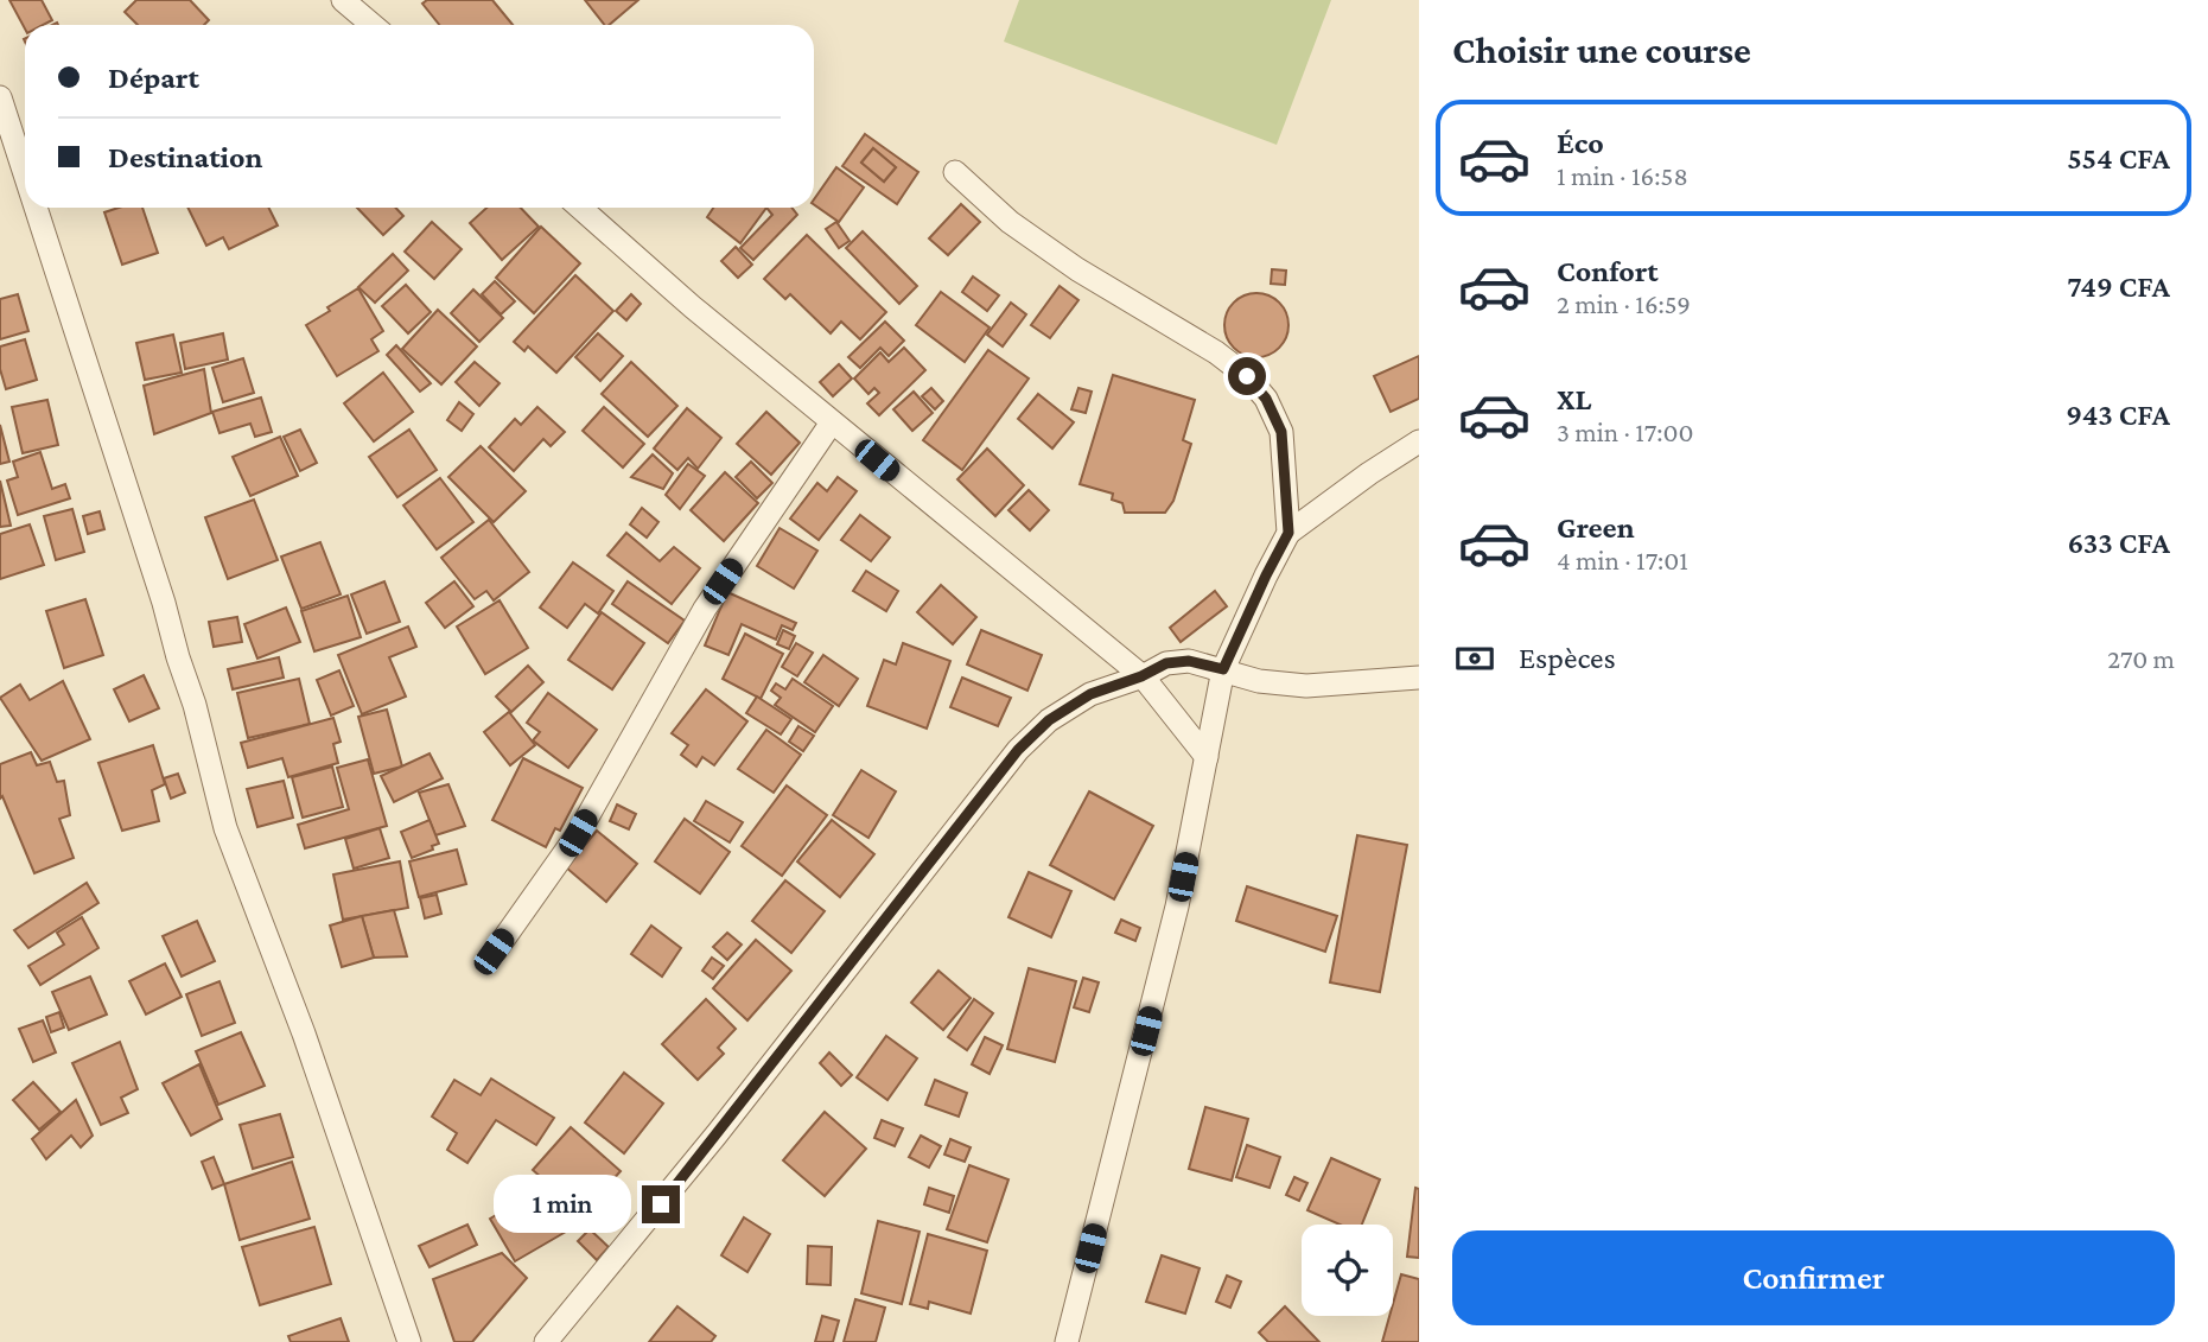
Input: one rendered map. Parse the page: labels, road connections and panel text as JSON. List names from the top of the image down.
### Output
{
  "page": {
    "heading": "Choisir une course",
    "banner": ["Départ", "Destination"],
    "list": [
      {
        "name": "Éco",
        "note": "1 min · 16:58",
        "value": "554 CFA"
      },
      {
        "name": "Confort",
        "note": "2 min · 16:59",
        "value": "749 CFA"
      },
      {
        "name": "XL",
        "note": "3 min · 17:00",
        "value": "943 CFA"
      },
      {
        "name": "Green",
        "note": "4 min · 17:01",
        "value": "633 CFA"
      }
    ],
    "pay": ["Espèces", "270 m"],
    "bubble": "1 min",
    "buttons": "Confirmer"
  }
}
